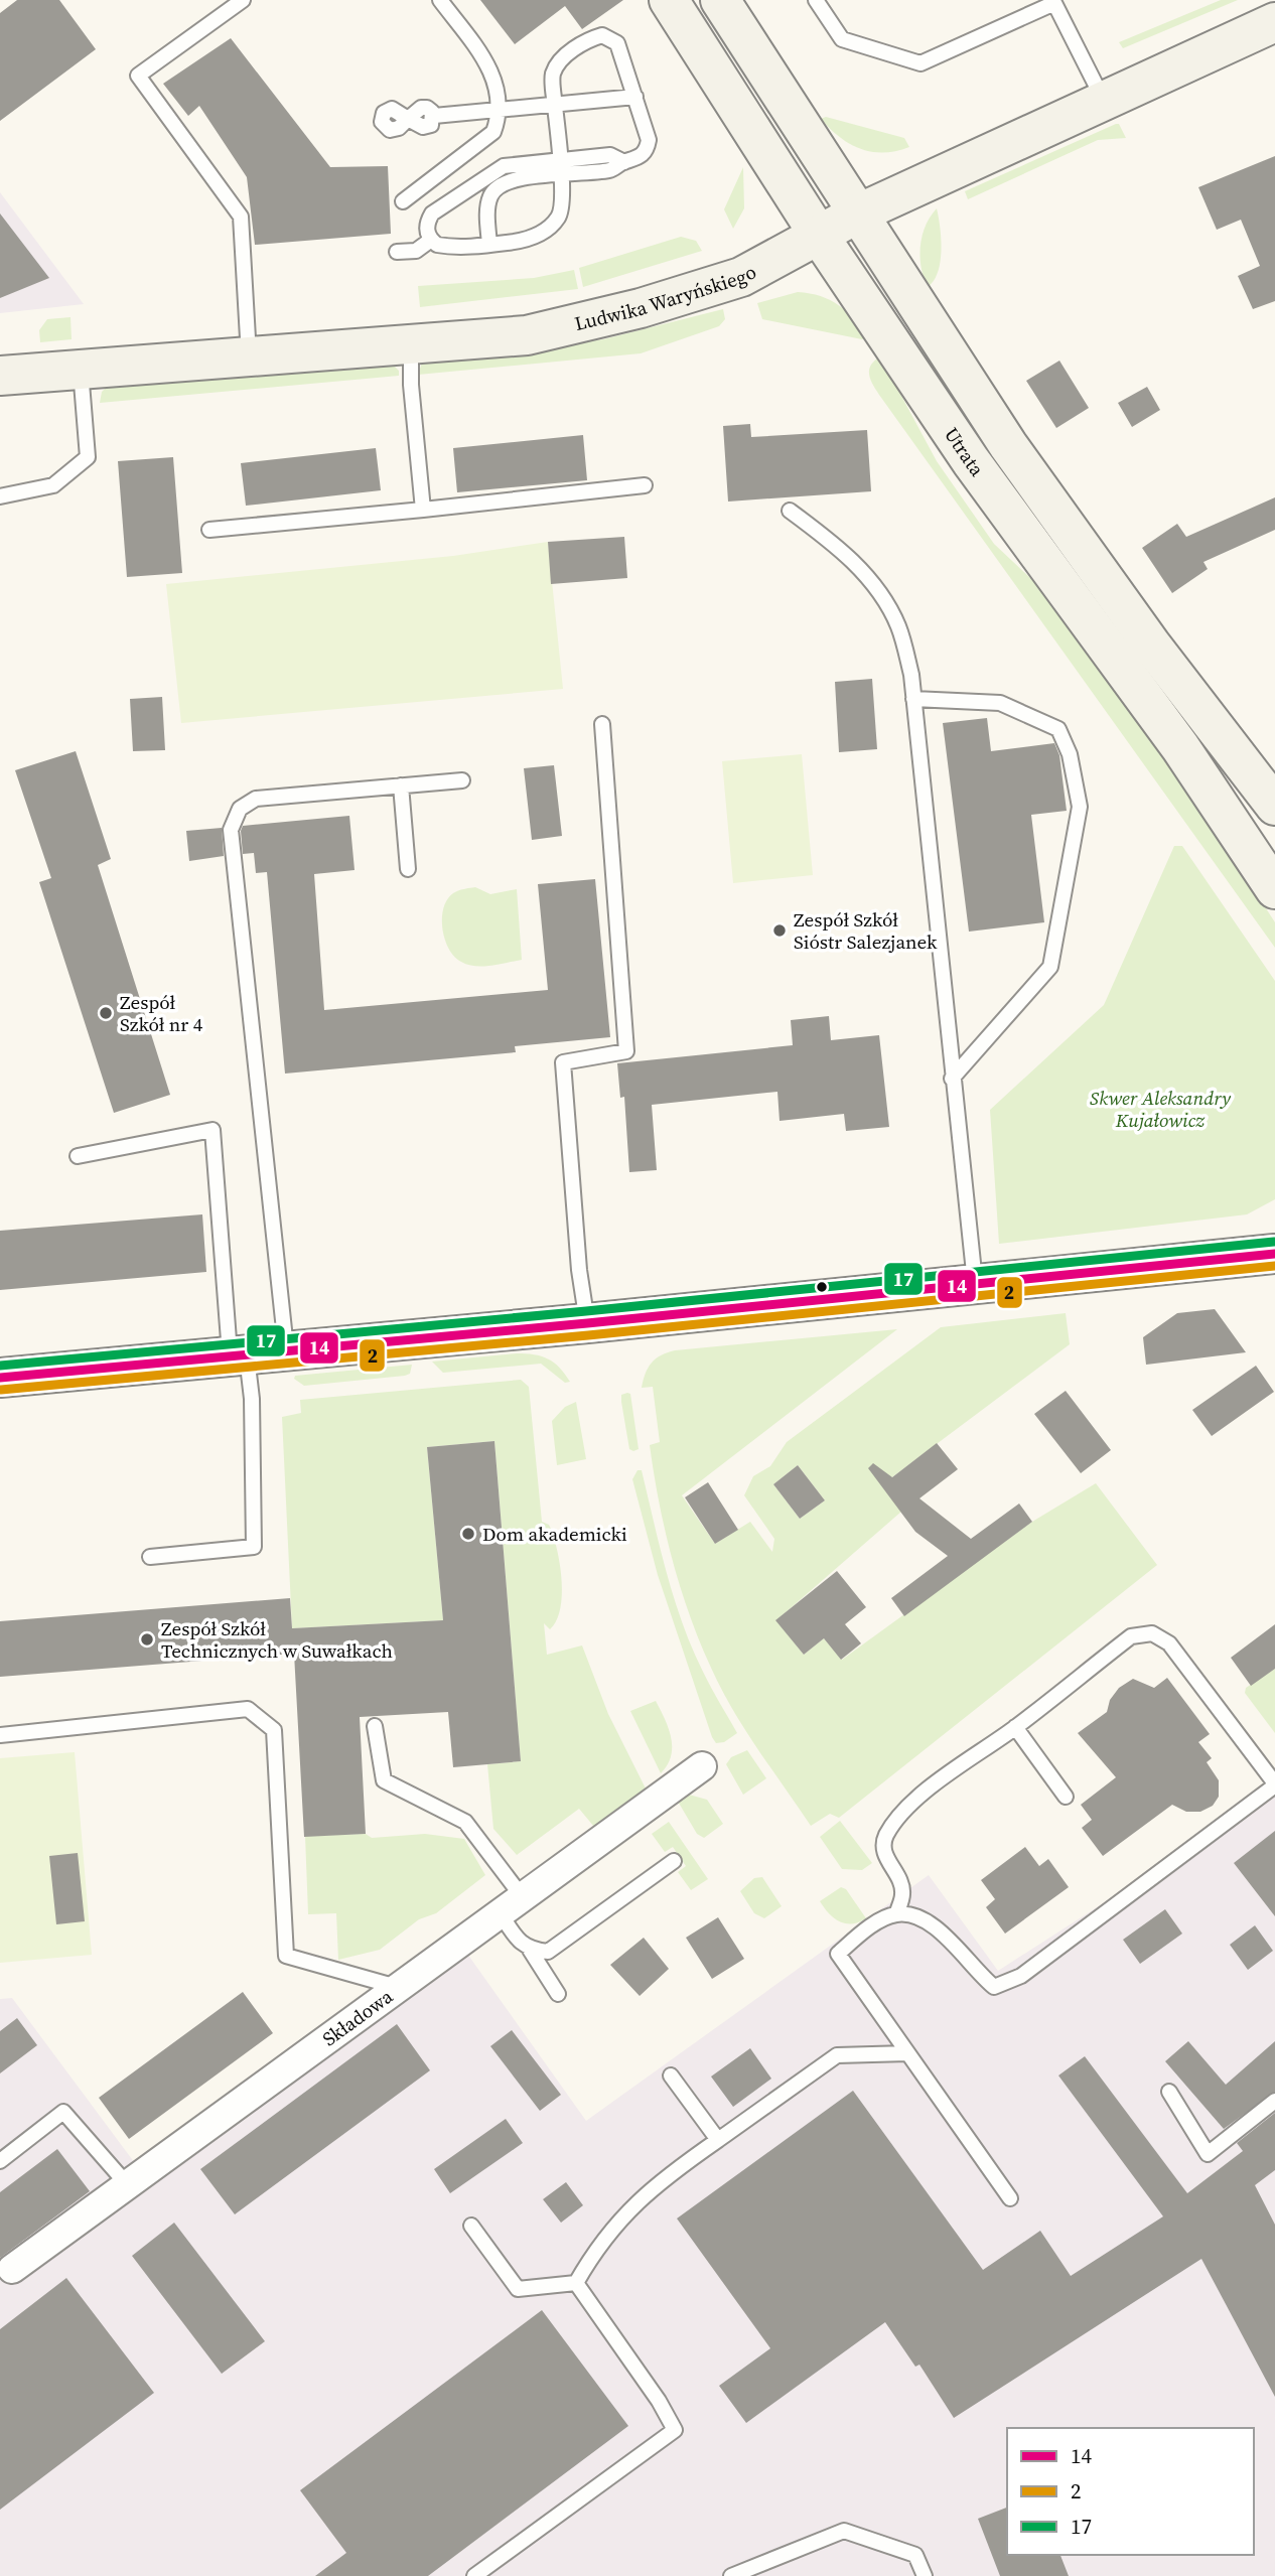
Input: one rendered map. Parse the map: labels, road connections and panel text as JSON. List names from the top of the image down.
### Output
{
  "streets": {
    "street": ["Ludwika Waryńskiego", "Utrata", "Składowa"]
  },
  "crossings": [
    ["Ludwika Waryńskiego", "Utrata"]
  ],
  "parks": ["Skwer Aleksandry Kujałowicz"],
  "places": [
    "Zespół Szkół Sióstr Salezjanek",
    "Zespół Szkół nr 4",
    "Dom akademicki",
    "Zespół Szkół Technicznych w Suwałkach"
  ],
  "lines": ["transit line 17", "transit line 14", "transit line 2"],
  "legend": ["14", "2", "17"]
}
